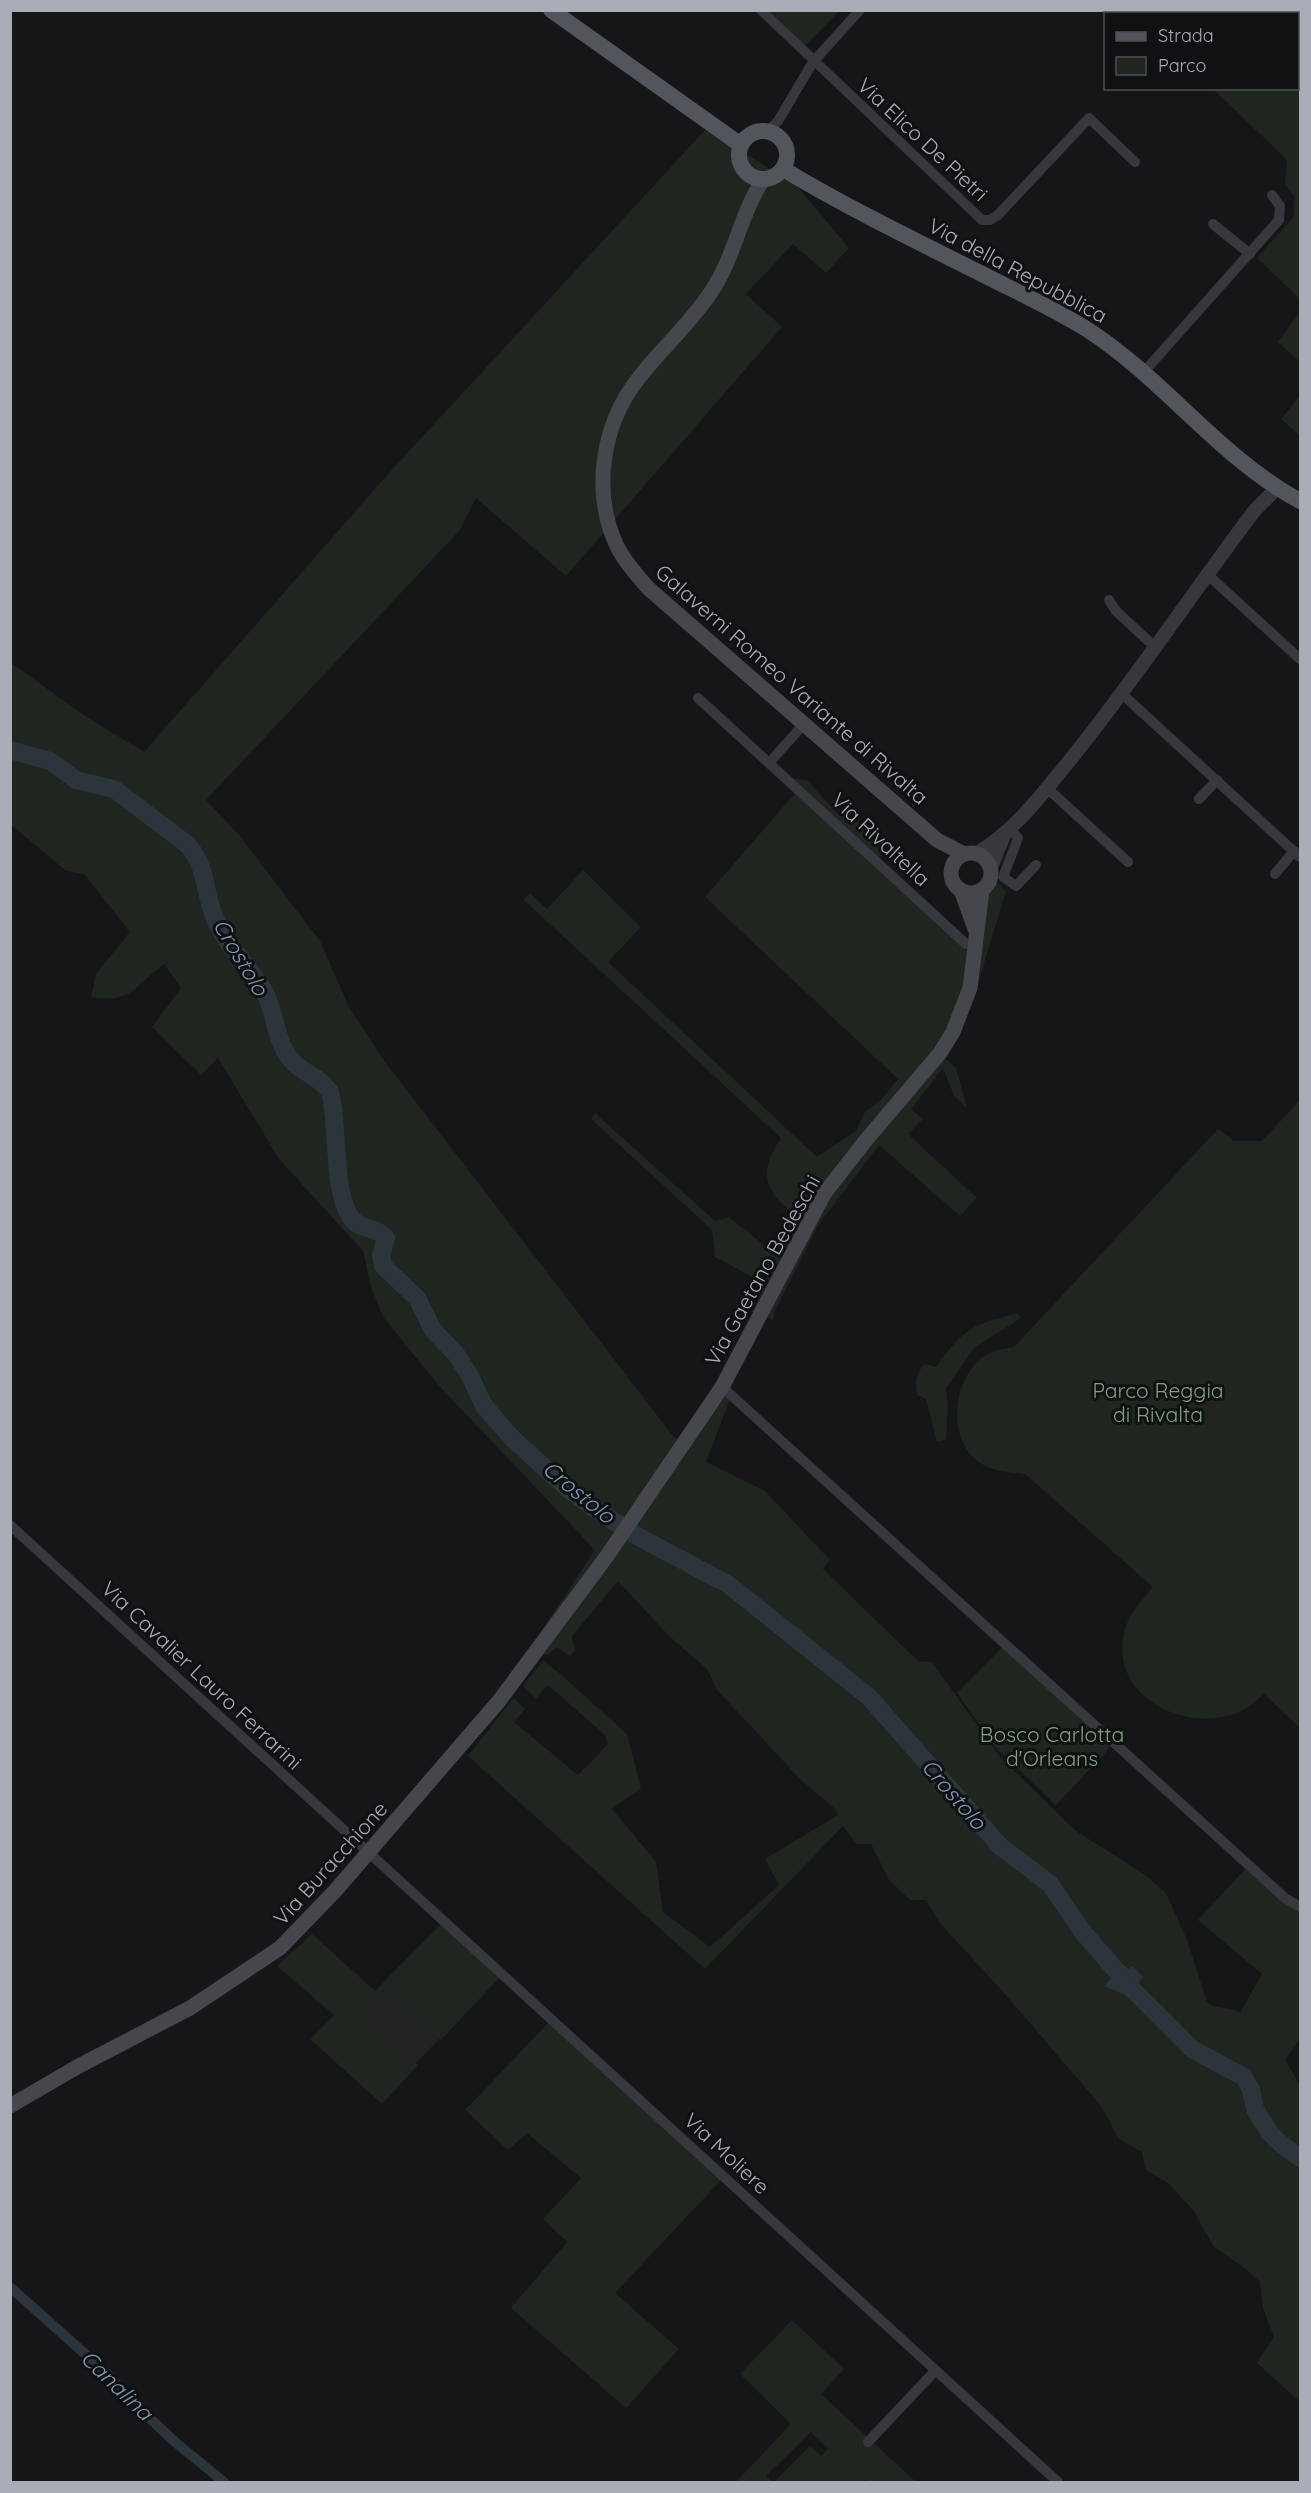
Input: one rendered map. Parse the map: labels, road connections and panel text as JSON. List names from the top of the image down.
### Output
{
  "streets": {
    "main road": [
      "Via della Repubblica",
      "Galaverni Romeo Variante di Rivalta",
      "Via Gaetano Bedeschi",
      "Via Buracchione"
    ],
    "street": [
      "Via Elico De Pietri",
      "Via Rivaltella",
      "Via Cavalier Lauro Ferrarini",
      "Via Moliere"
    ]
  },
  "crossings": [
    ["Via della Repubblica", "Galaverni Romeo Variante di Rivalta"],
    ["Galaverni Romeo Variante di Rivalta", "Via Gaetano Bedeschi"],
    ["Via Rivaltella", "Via Gaetano Bedeschi"],
    ["Via Gaetano Bedeschi", "Via Buracchione"],
    ["Via Cavalier Lauro Ferrarini", "Via Buracchione"],
    ["Via Cavalier Lauro Ferrarini", "Via Moliere"],
    ["Via Buracchione", "Via Moliere"]
  ],
  "water": ["Crostolo", "Canalina"],
  "parks": ["Parco Reggia di Rivalta", "Bosco Carlotta d'Orleans"],
  "legend": ["Strada", "Parco"]
}
